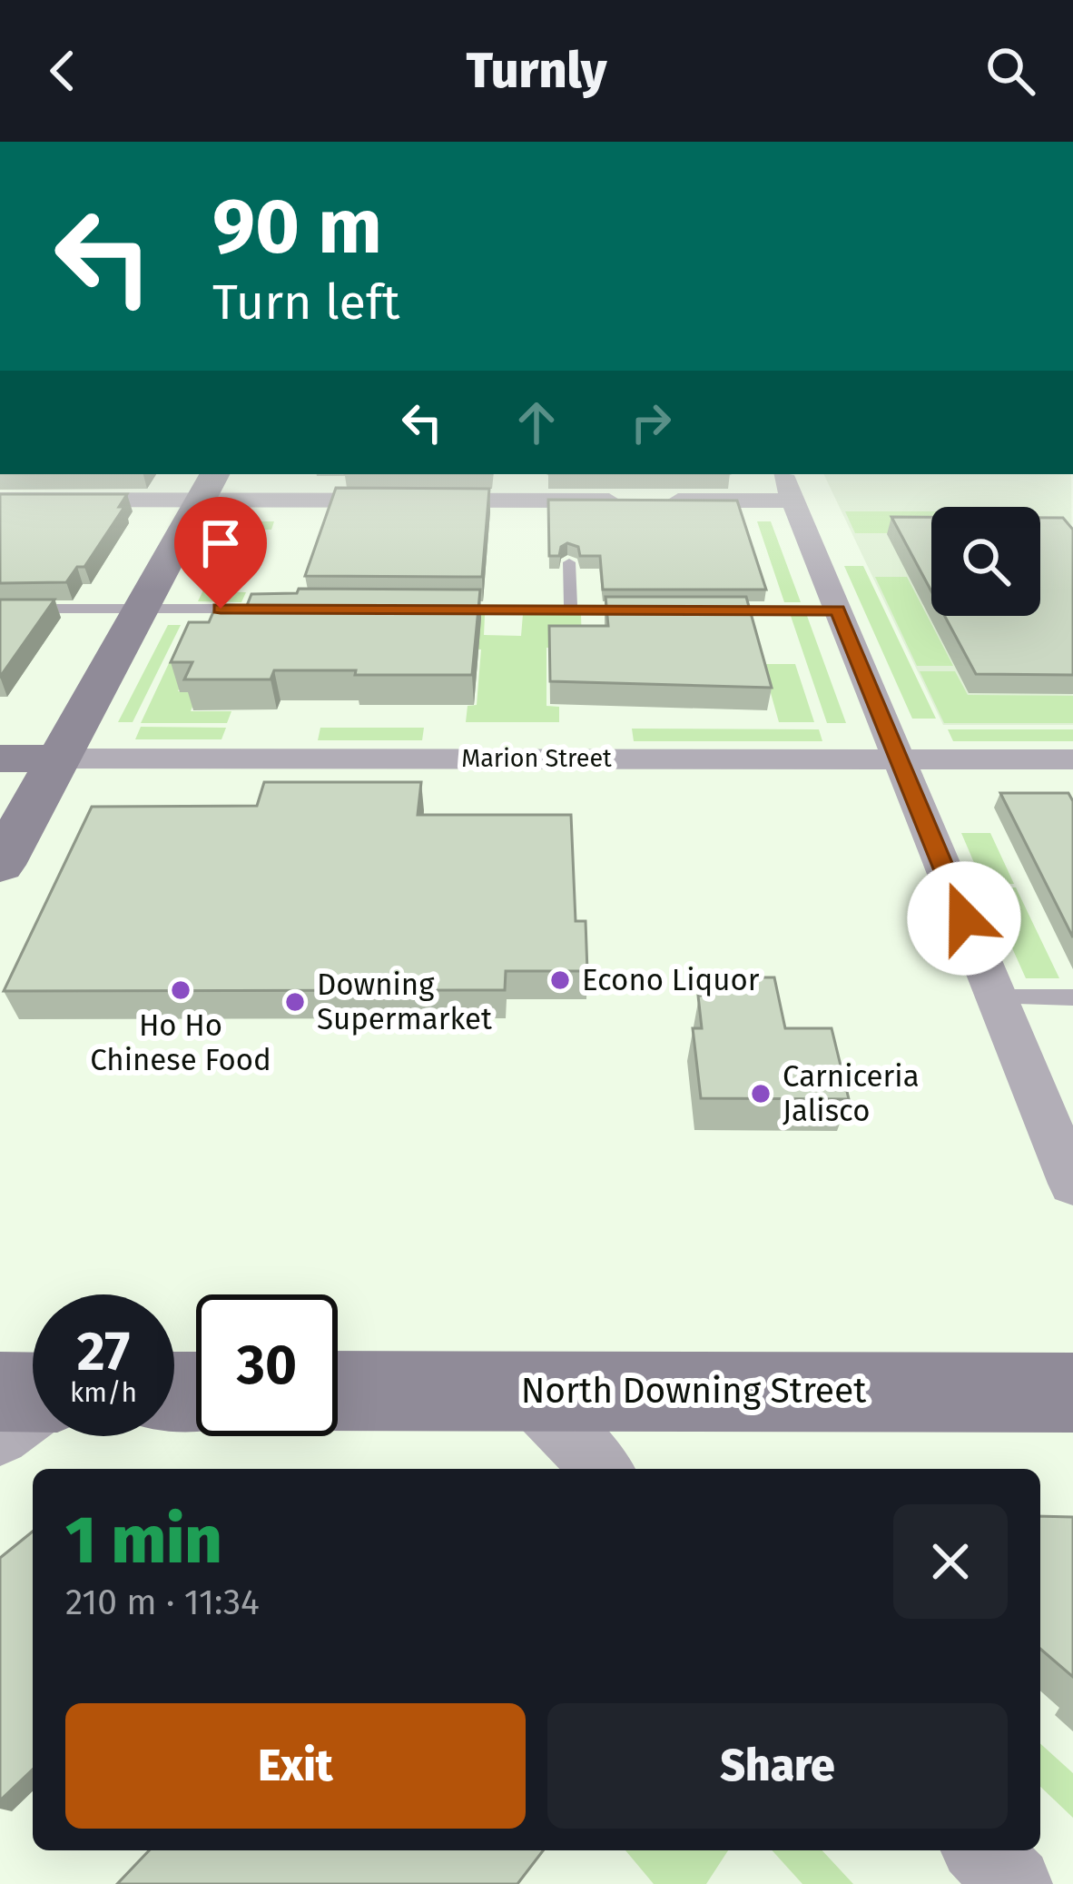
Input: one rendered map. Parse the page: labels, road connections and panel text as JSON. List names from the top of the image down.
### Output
{
  "streets": {
    "street": ["Marion Street", "North Downing Street"]
  },
  "places": [
    "Econo Liquor",
    "Ho Ho Chinese Food",
    "Downing Supermarket",
    "Carniceria Jalisco"
  ],
  "page": {
    "header": "Turnly",
    "turn": ["90 m", "Turn left"],
    "speed": "27 km/h",
    "limit": "30",
    "heading": ["1 min", "210 m · 11:34"],
    "buttons": ["Exit", "Share"]
  }
}
